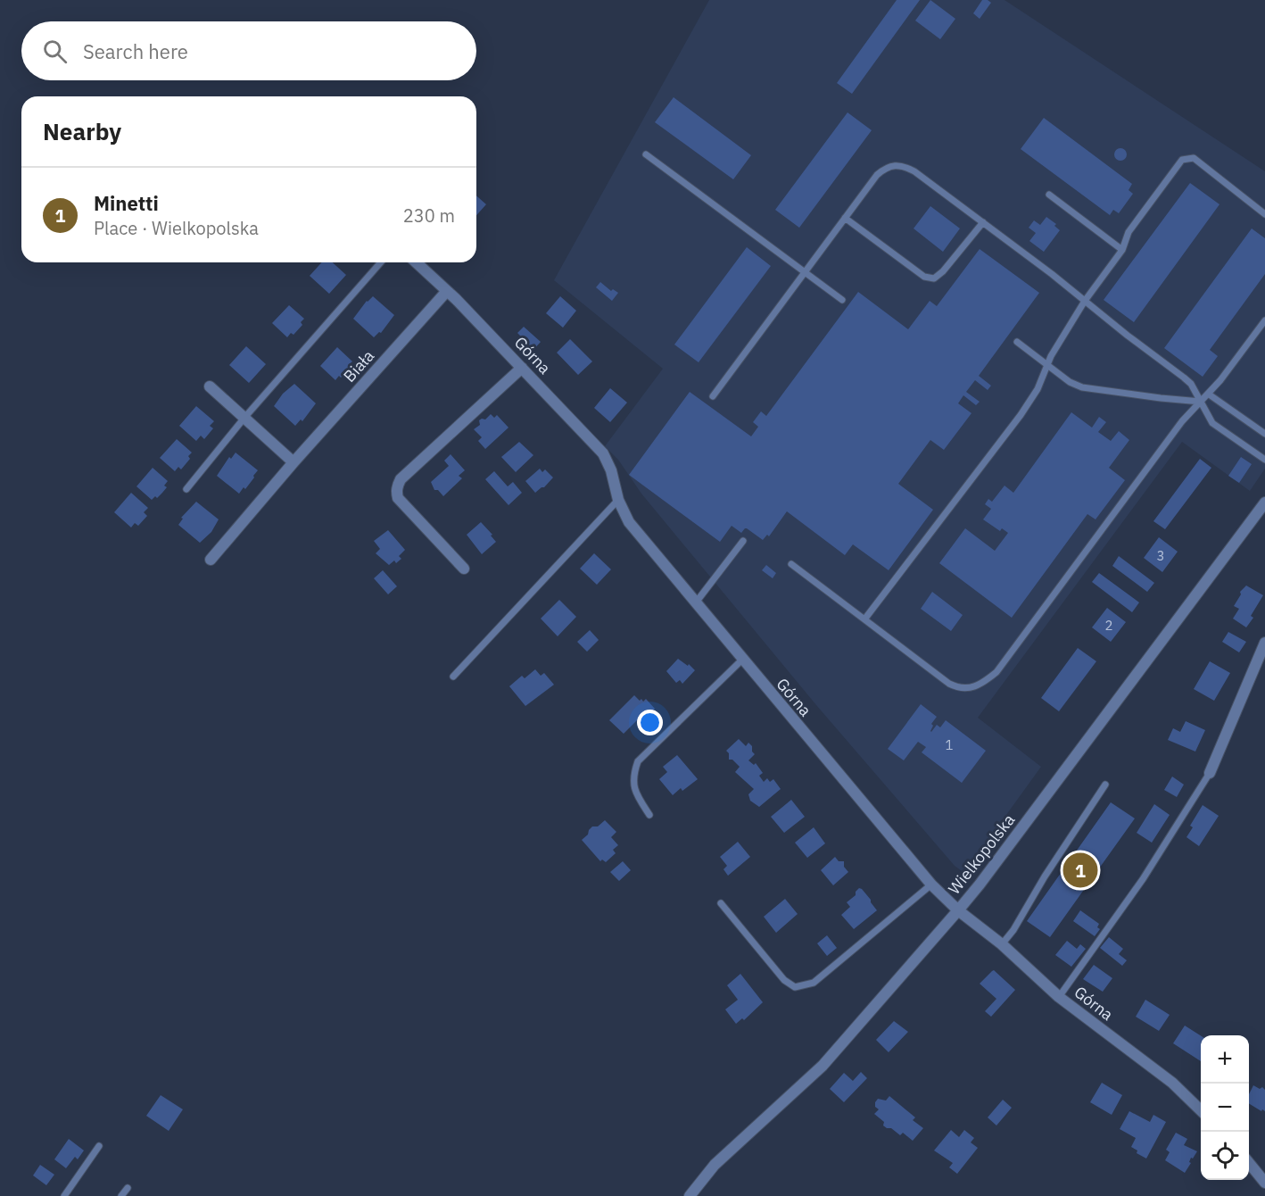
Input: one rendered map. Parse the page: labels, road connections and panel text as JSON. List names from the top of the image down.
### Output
{
  "streets": {
    "street": ["Górna", "Biała", "Wielkopolska"]
  },
  "crossings": [
    ["Górna", "Biała"],
    ["Górna", "Wielkopolska"]
  ],
  "house_numbers": ["3", "2", "1"],
  "page": {
    "search": "Search here",
    "heading": "Nearby",
    "list": [
      {
        "mark": "1",
        "name": "Minetti",
        "note": "Place · Wielkopolska",
        "value": "230 m"
      }
    ],
    "pins": "1",
    "map_buttons": ["+", "−"]
  }
}
